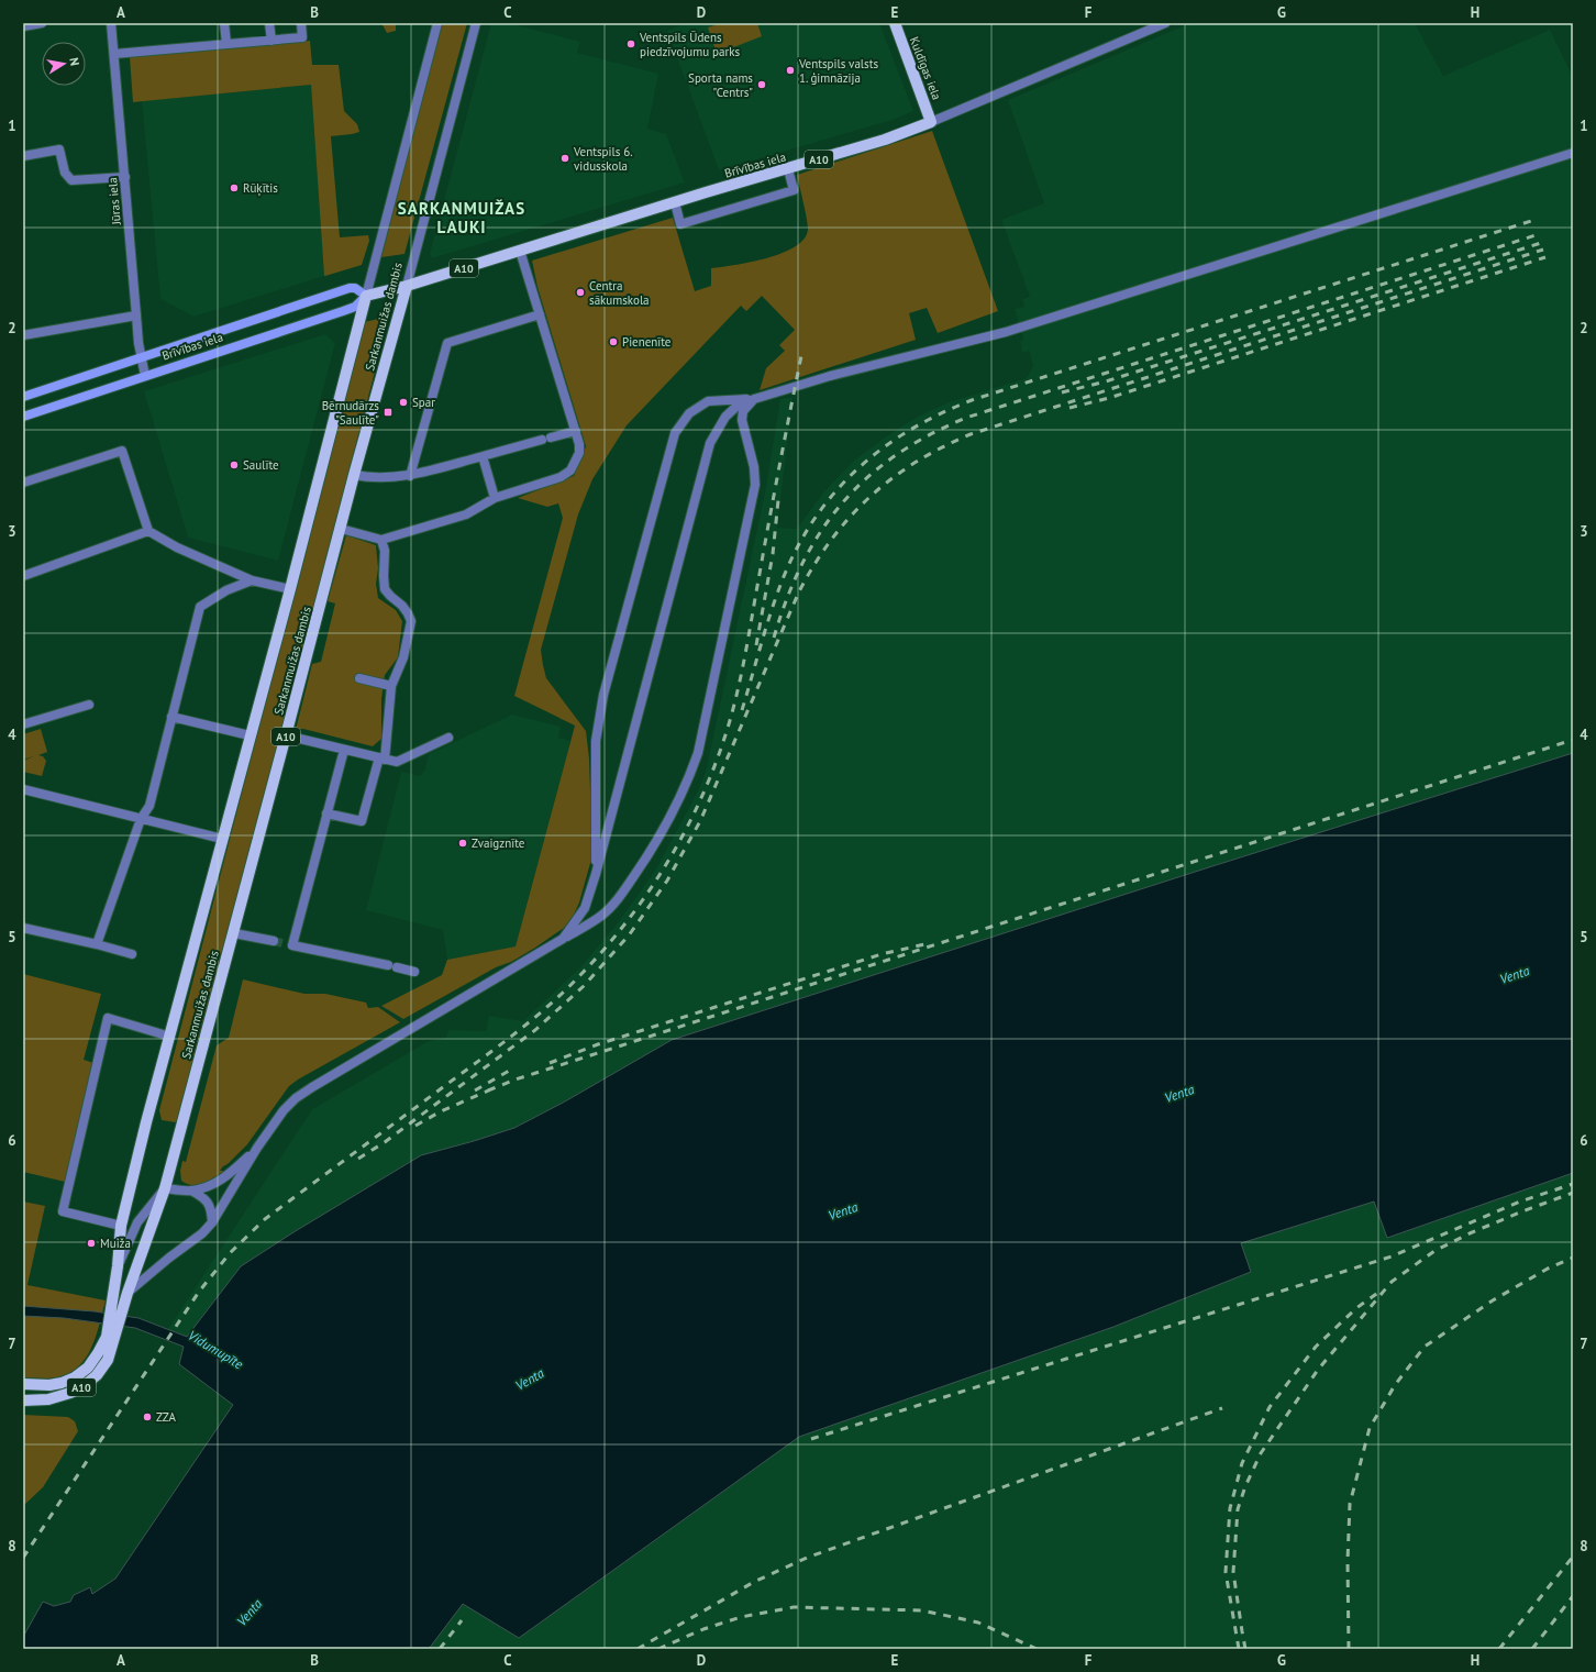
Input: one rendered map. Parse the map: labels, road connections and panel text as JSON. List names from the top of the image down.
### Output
{
  "streets": {
    "main road": [
      "Kuldīgas iela",
      "A10",
      "Brīvības iela",
      "Sarkanmuižas dambis"
    ],
    "street": ["Jūras iela"]
  },
  "crossings": [
    ["Kuldīgas iela", "Brīvības iela"],
    ["Brīvības iela", "Jūras iela"],
    ["Brīvības iela", "Sarkanmuižas dambis"]
  ],
  "districts": ["SARKANMUIŽAS LAUKI"],
  "water": ["Venta", "Vidumupīte"],
  "places": {
    "other": [
      "Ventspils Ūdens piedzīvojumu parks",
      "Ventspils valsts 1. ģimnāzija",
      "Sporta nams \"Centrs\"",
      "Ventspils 6. vidusskola",
      "Rūķītis",
      "Centra sākumskola",
      "Pienenīte",
      "Spar",
      "Saulīte",
      "Zvaigznīte",
      "Muiža",
      "ZZA"
    ],
    "transit": ["Bērnudārzs \"Saulīte\""]
  },
  "north": "right",
  "grid": {
    "columns": [
      "A",
      "B",
      "C",
      "D",
      "E",
      "F",
      "G",
      "H"
    ],
    "rows": [
      "1",
      "2",
      "3",
      "4",
      "5",
      "6",
      "7",
      "8"
    ]
  }
}
